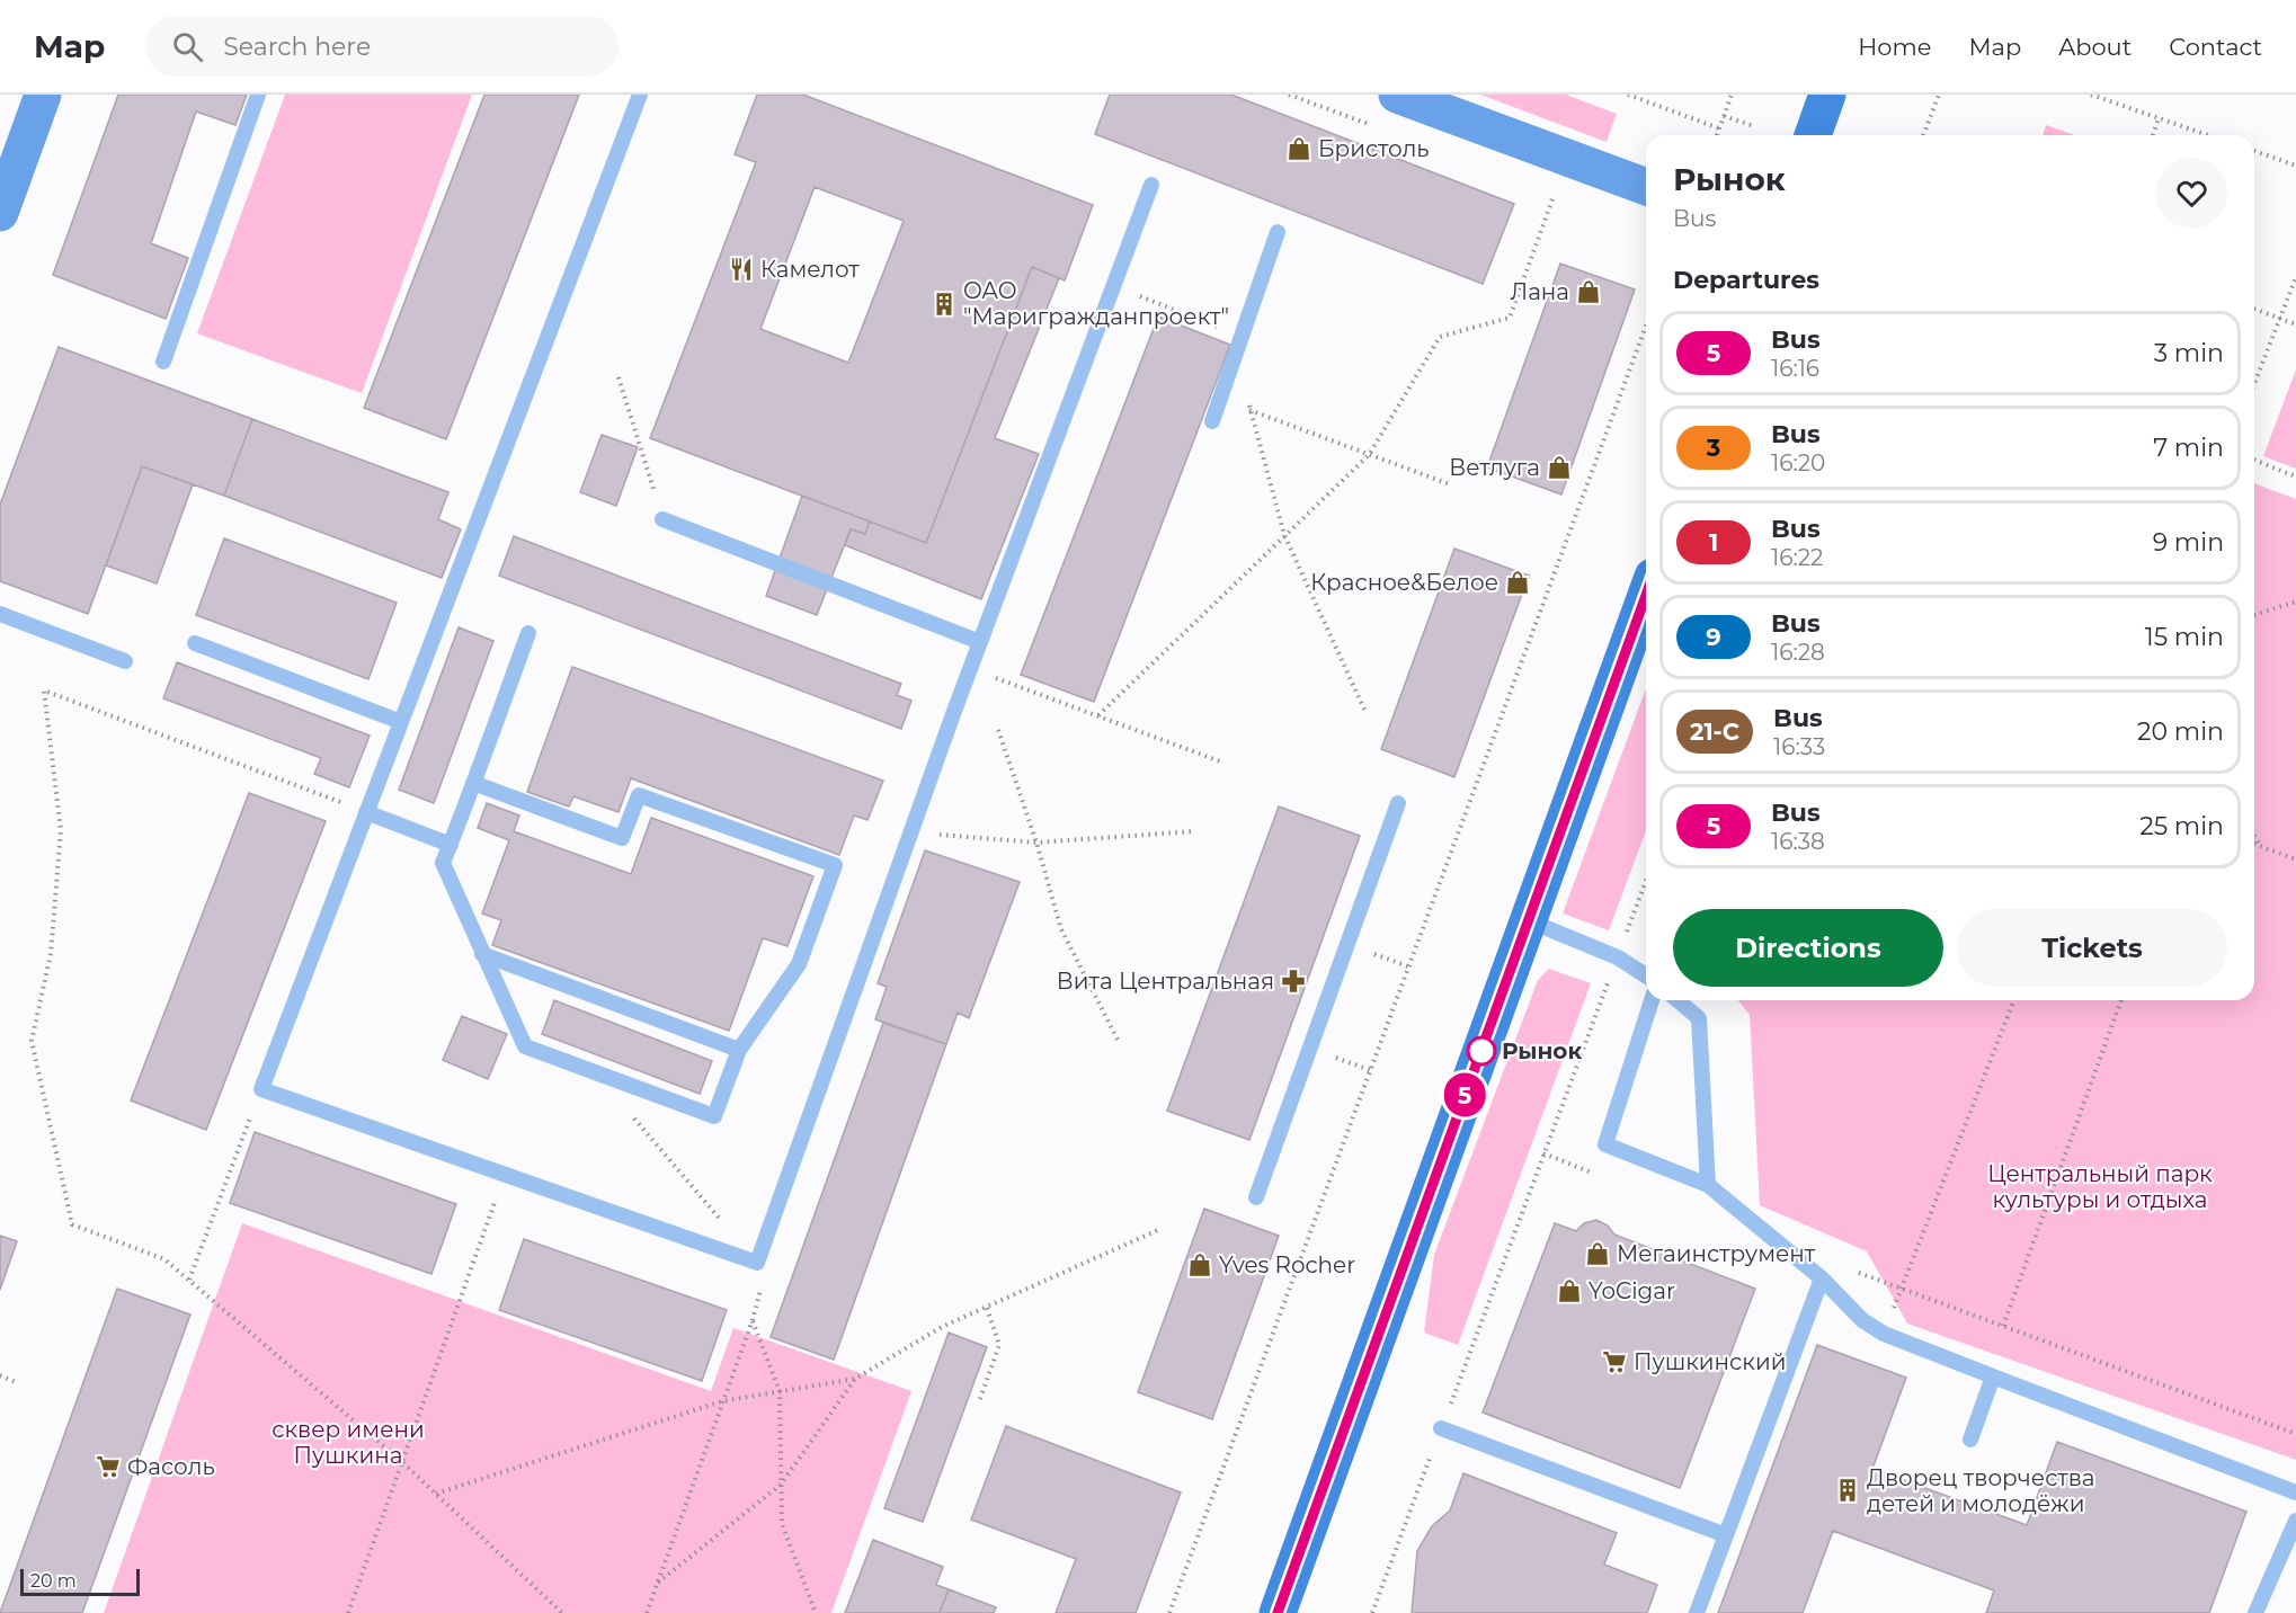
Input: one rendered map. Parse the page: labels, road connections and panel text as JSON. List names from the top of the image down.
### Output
{
  "parks": ["Центральный парк культуры и отдыха", "сквер имени Пушкина"],
  "places": {
    "shop": [
      "Бристоль",
      "Лана",
      "Ветлуга",
      "Красное&Белое",
      "Мегаинструмент",
      "Yves Rocher",
      "YoCigar"
    ],
    "restaurant": ["Камелот"],
    "building": ["OAO \"Маригражданпроект\"", "Дворец творчества детей и молодёжи"],
    "pharmacy": ["Вита Центральная"],
    "other": ["Рынок"],
    "supermarket": ["Пушкинский", "Фасоль"]
  },
  "lines": ["bus line 5"],
  "scale_bar": "20 m",
  "page": {
    "header": "Map",
    "search": "Search here",
    "nav": [
      "Home",
      "Map",
      "About",
      "Contact"
    ],
    "on_map": "5",
    "heading": [
      ["Рынок", "Bus"],
      "Departures"
    ],
    "list": [
      {
        "mark": "5",
        "name": "Bus",
        "note": "16:16",
        "value": "3 min"
      },
      {
        "mark": "3",
        "name": "Bus",
        "note": "16:20",
        "value": "7 min"
      },
      {
        "mark": "1",
        "name": "Bus",
        "note": "16:22",
        "value": "9 min"
      },
      {
        "mark": "9",
        "name": "Bus",
        "note": "16:28",
        "value": "15 min"
      },
      {
        "mark": "21-С",
        "name": "Bus",
        "note": "16:33",
        "value": "20 min"
      },
      {
        "mark": "5",
        "name": "Bus",
        "note": "16:38",
        "value": "25 min"
      }
    ],
    "buttons": ["Directions", "Tickets"],
    "scale": "20 m"
  }
}
